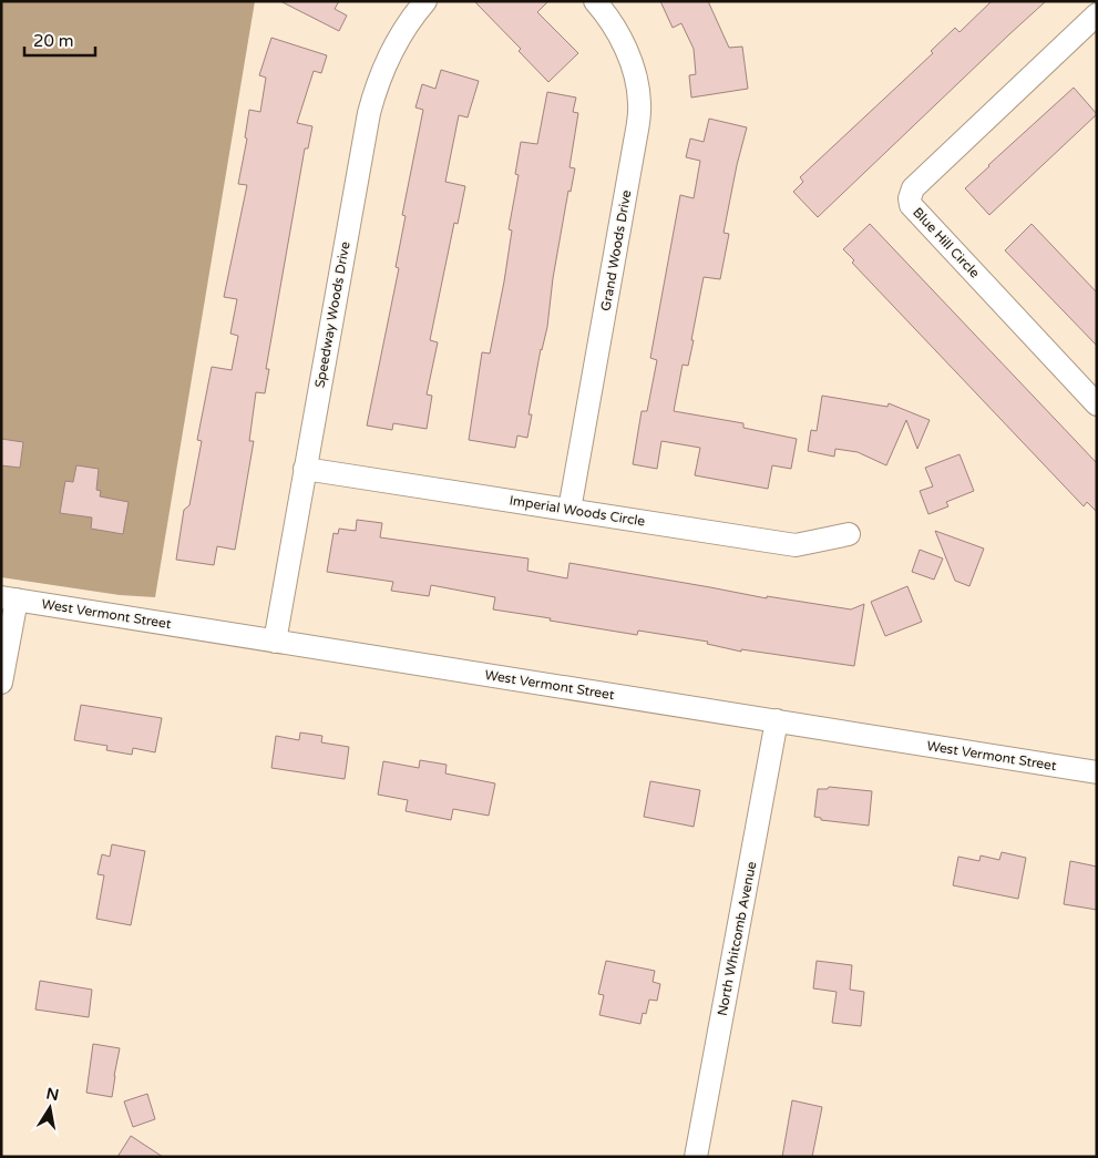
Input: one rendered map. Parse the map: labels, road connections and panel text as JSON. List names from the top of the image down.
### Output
{
  "streets": {
    "street": [
      "Blue Hill Circle",
      "Grand Woods Drive",
      "Speedway Woods Drive",
      "Imperial Woods Circle",
      "West Vermont Street",
      "North Whitcomb Avenue"
    ]
  },
  "crossings": [
    ["Grand Woods Drive", "Imperial Woods Circle"],
    ["Speedway Woods Drive", "Imperial Woods Circle"],
    ["Speedway Woods Drive", "West Vermont Street"],
    ["West Vermont Street", "North Whitcomb Avenue"]
  ],
  "scale_bar": "20 m",
  "north": "top"
}
